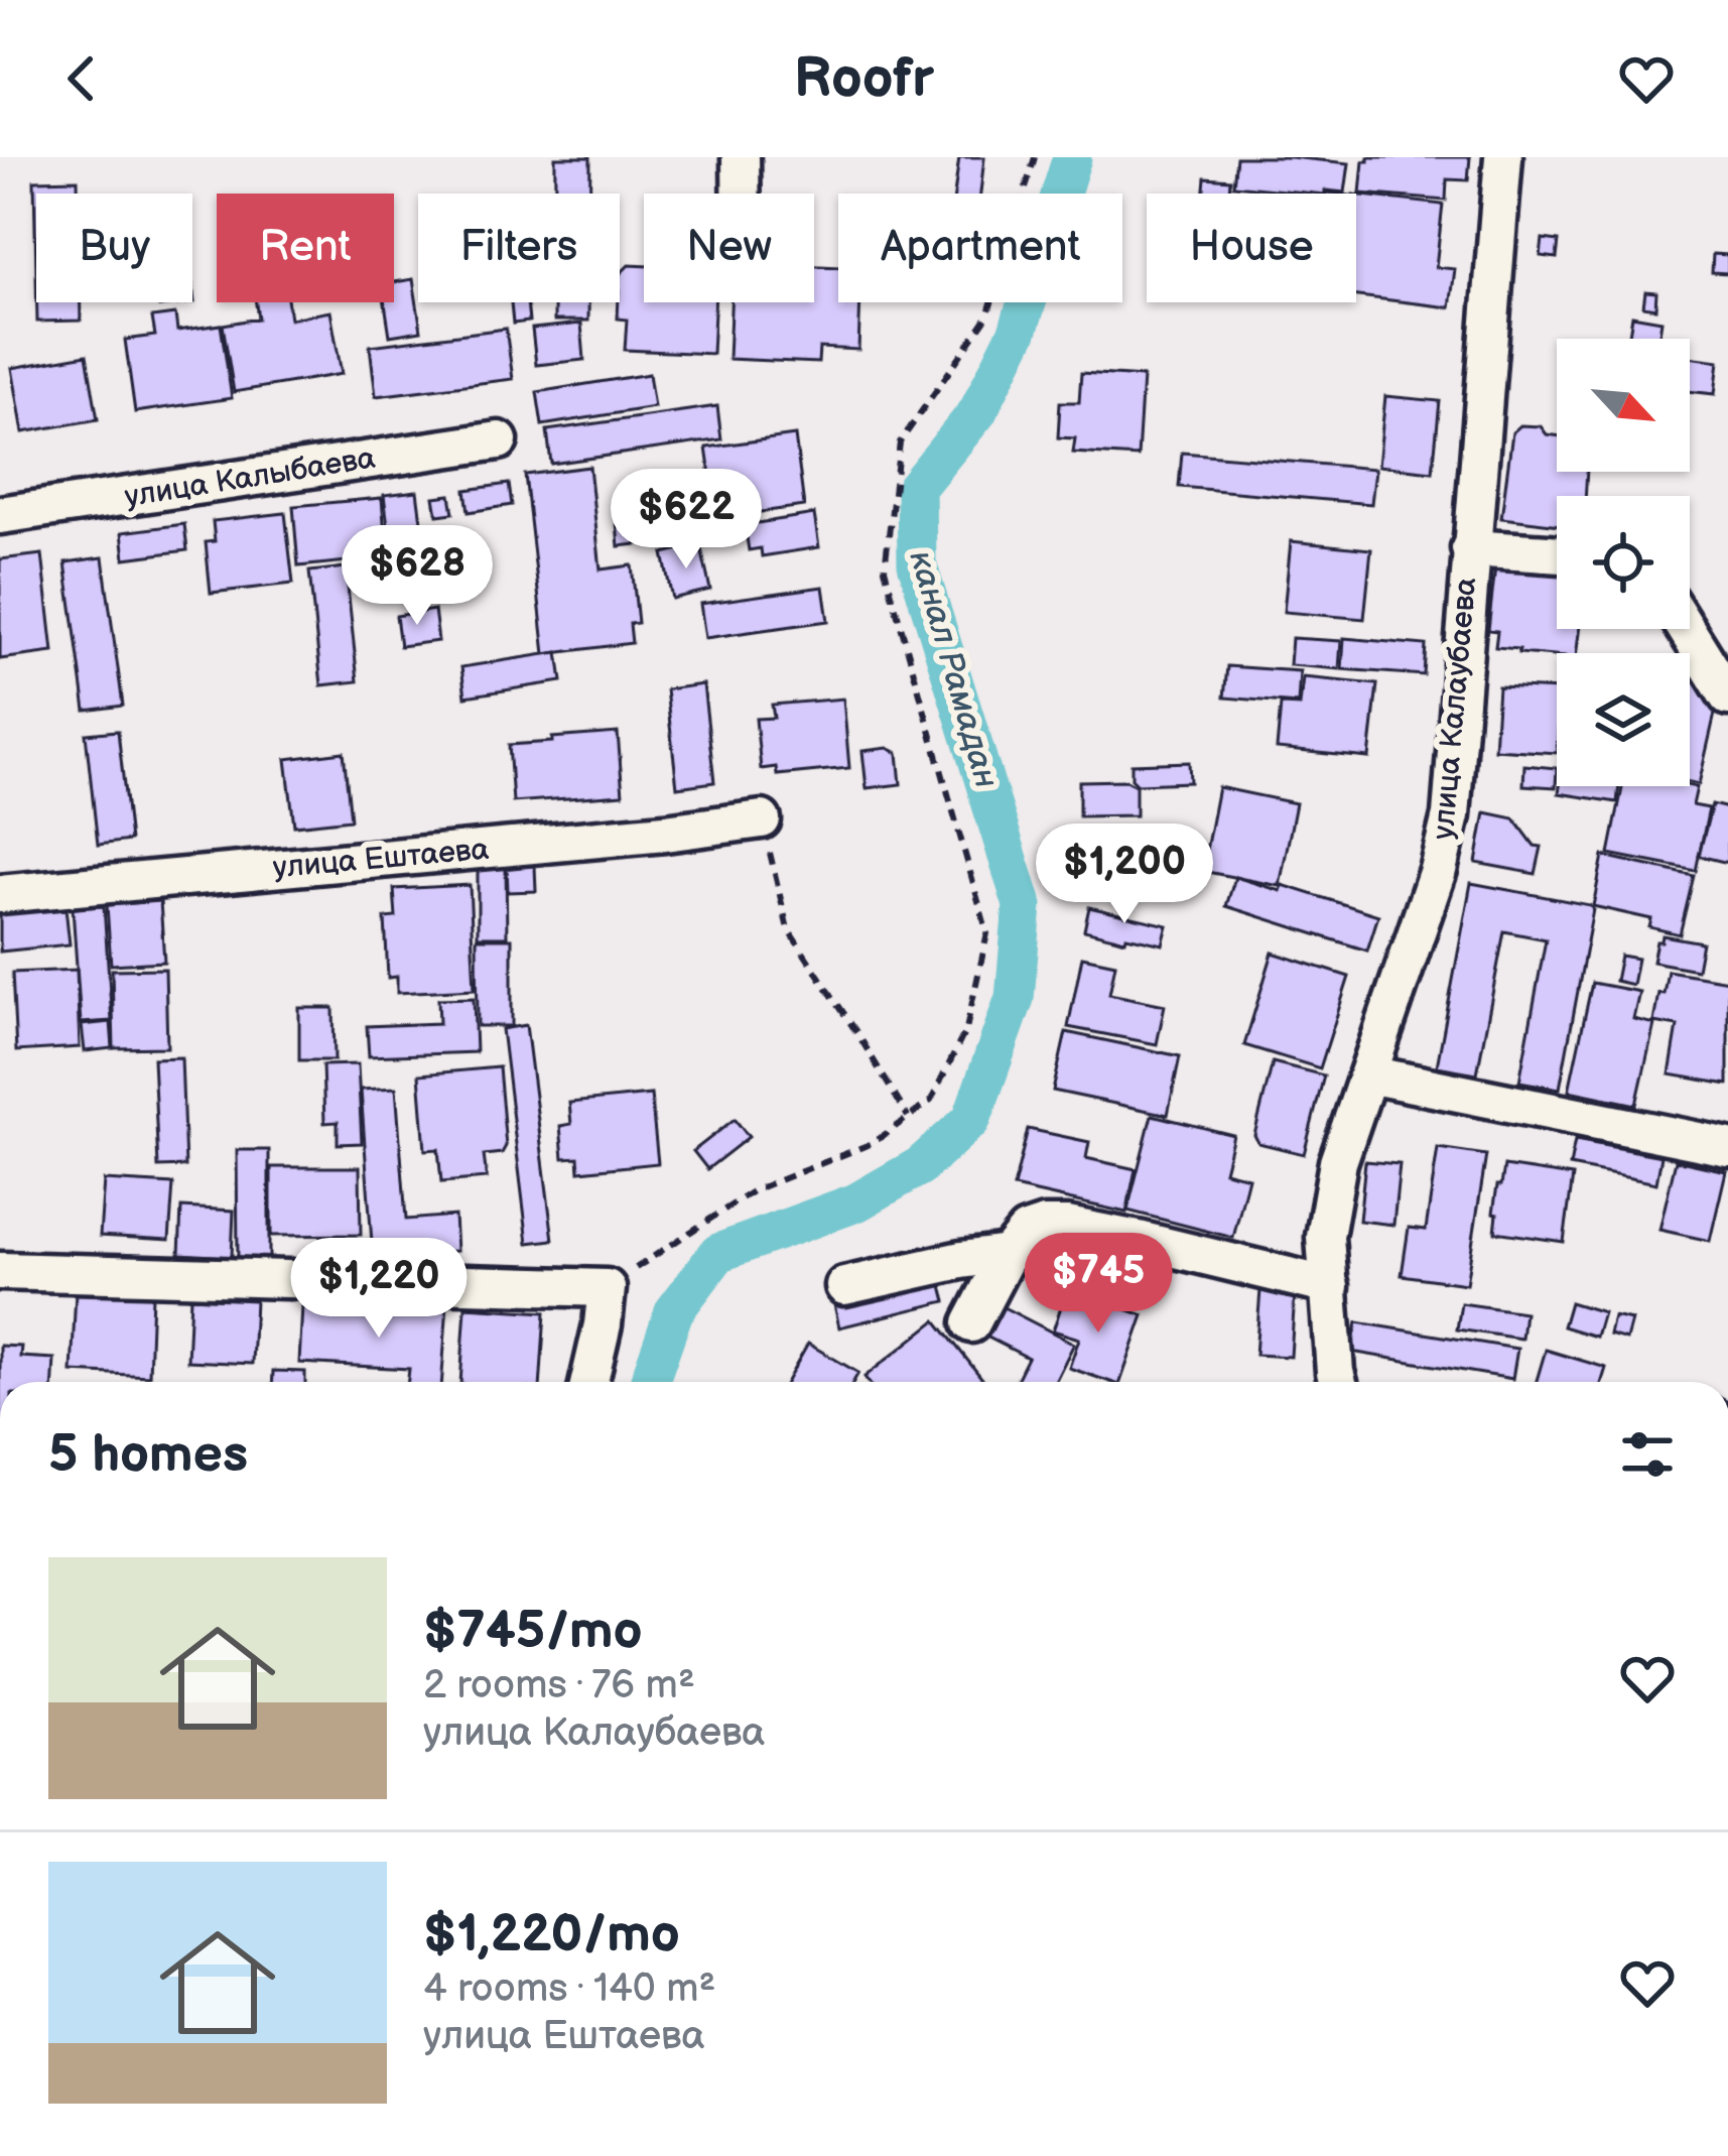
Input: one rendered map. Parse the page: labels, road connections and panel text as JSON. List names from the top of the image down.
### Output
{
  "streets": {
    "street": ["улица Калыбаева", "улица Калаубаева", "улица Ештаева"]
  },
  "water": ["канал Рамадан"],
  "north": "bottom right",
  "page": {
    "header": "Roofr",
    "chip": [
      "Buy",
      "Rent",
      "Filters",
      "New",
      "Apartment",
      "House"
    ],
    "price": [
      "$622",
      "$628",
      "$1,200",
      "$745",
      "$1,220"
    ],
    "heading": "5 homes",
    "list": [
      {
        "name": "$745/mo",
        "note": "2 rooms · 76 m² · улица Калаубаева"
      },
      {
        "name": "$1,220/mo",
        "note": "4 rooms · 140 m² · улица Ештаева"
      }
    ]
  }
}
